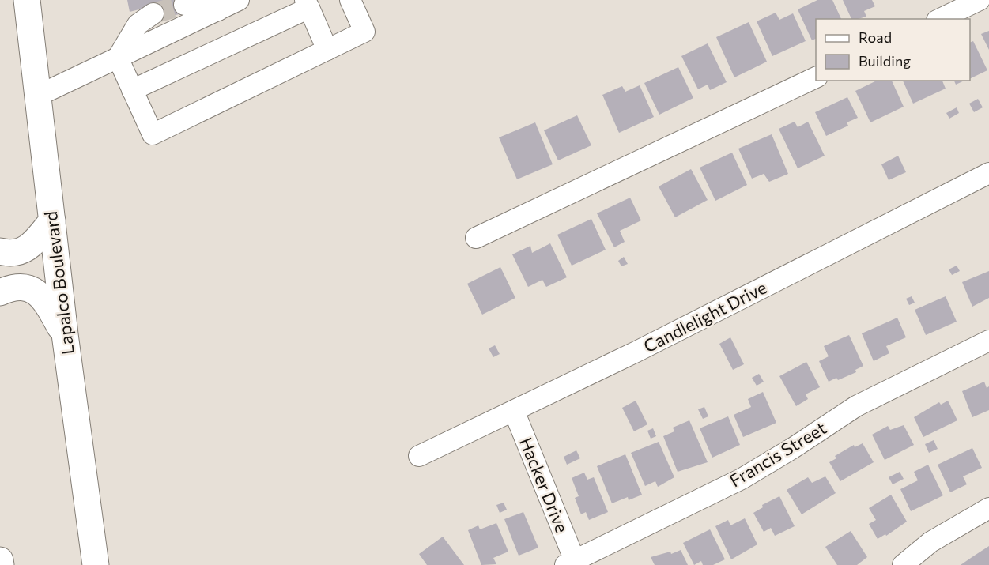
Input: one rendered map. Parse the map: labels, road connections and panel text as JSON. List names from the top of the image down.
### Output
{
  "streets": {
    "main road": ["Lapalco Boulevard"],
    "street": ["Candlelight Drive", "Francis Street", "Hacker Drive"]
  },
  "crossings": [
    ["Candlelight Drive", "Hacker Drive"],
    ["Francis Street", "Hacker Drive"]
  ],
  "legend": ["Road", "Building"]
}
